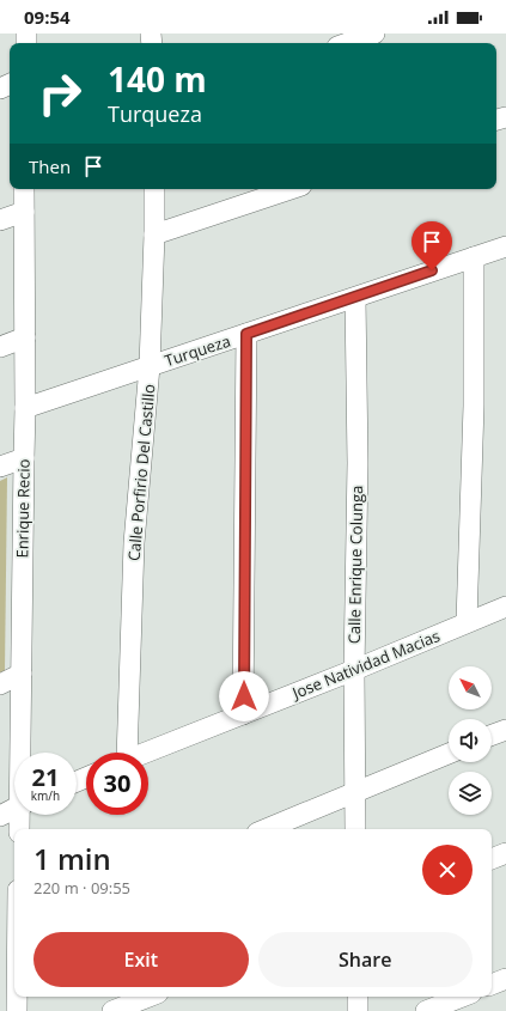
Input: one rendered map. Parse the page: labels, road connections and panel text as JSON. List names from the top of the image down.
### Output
{
  "streets": {
    "street": [
      "Turqueza",
      "Calle Porfirio Del Castillo",
      "Enrique Recio",
      "Calle Enrique Colunga",
      "Jose Natividad Macias"
    ]
  },
  "crossings": [
    ["Turqueza", "Calle Porfirio Del Castillo"],
    ["Turqueza", "Enrique Recio"],
    ["Turqueza", "Calle Enrique Colunga"],
    ["Calle Enrique Colunga", "Jose Natividad Macias"]
  ],
  "north": "top left",
  "page": {
    "status": "09:54",
    "turn": ["140 m", "Turqueza"],
    "then": "Then",
    "speed": "21 km/h",
    "limit": "30",
    "heading": ["1 min", "220 m · 09:55"],
    "buttons": ["Exit", "Share"]
  }
}
